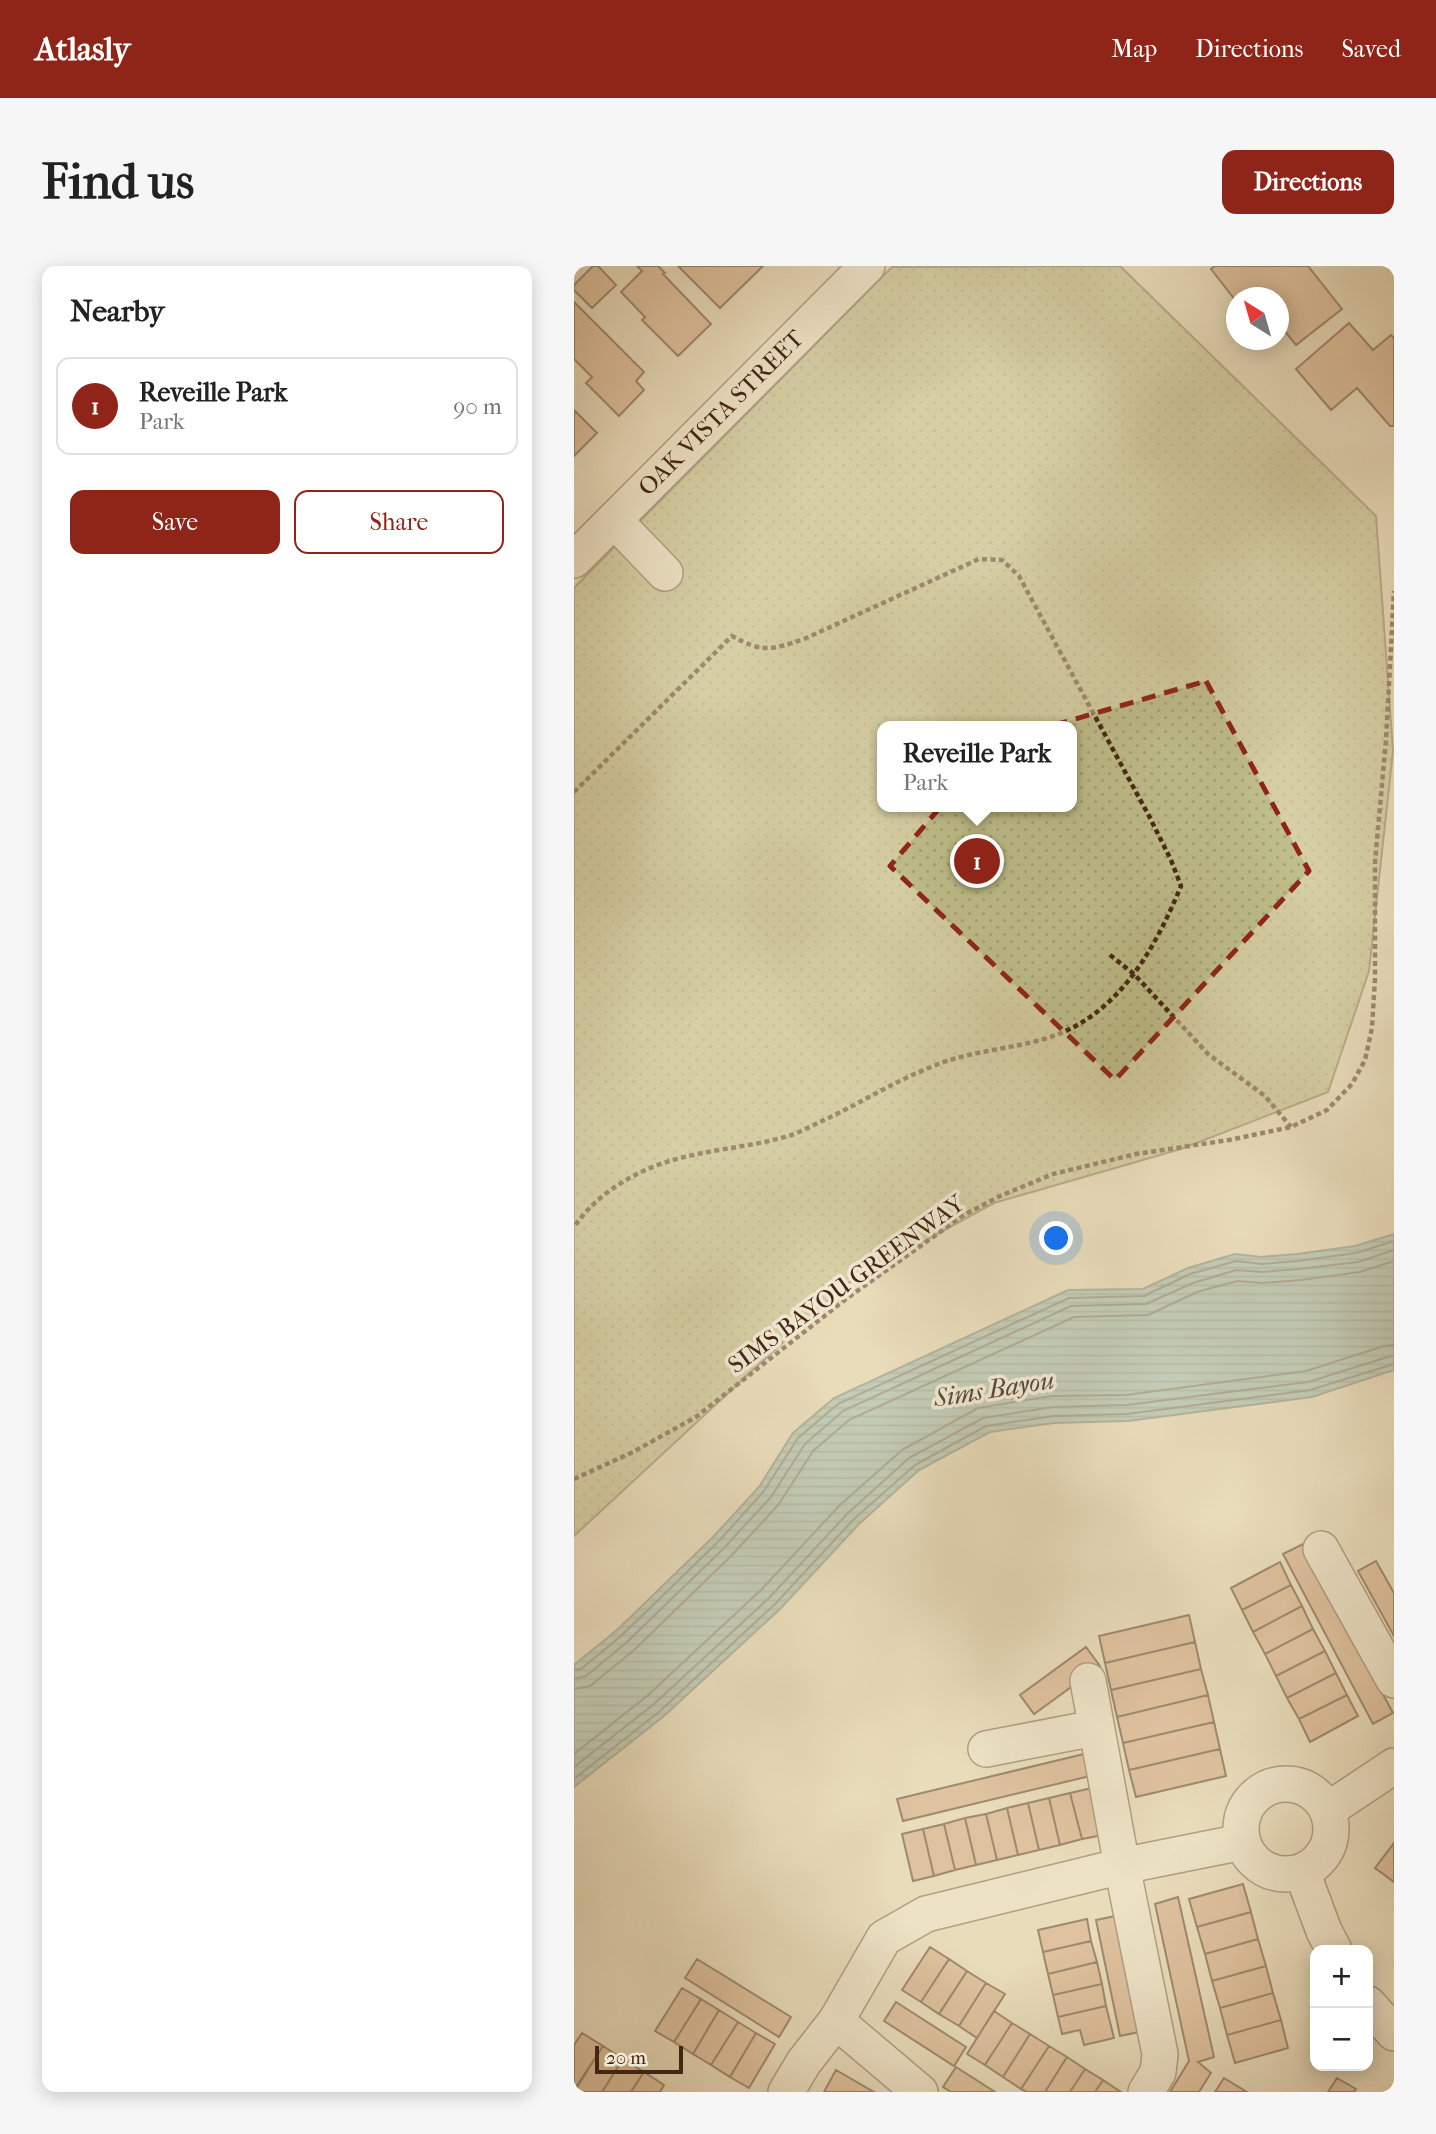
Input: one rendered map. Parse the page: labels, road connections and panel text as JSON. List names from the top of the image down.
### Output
{
  "streets": {
    "street": ["OAK VISTA STREET"],
    "path": ["SIMS BAYOU GREENWAY"]
  },
  "water": ["Sims Bayou"],
  "scale_bar": "20 m",
  "north": "top left",
  "page": {
    "header": "Atlasly",
    "nav": ["Map", "Directions", "Saved"],
    "buttons": [
      "Directions",
      ["Save", "Share"]
    ],
    "title": "Find us",
    "heading": "Nearby",
    "list": [
      {
        "mark": "1",
        "name": "Reveille Park",
        "note": "Park",
        "value": "90 m"
      }
    ],
    "popup": ["Reveille Park", "Park"],
    "pins": "1",
    "map_buttons": ["+", "−"],
    "scale": "20 m"
  }
}
